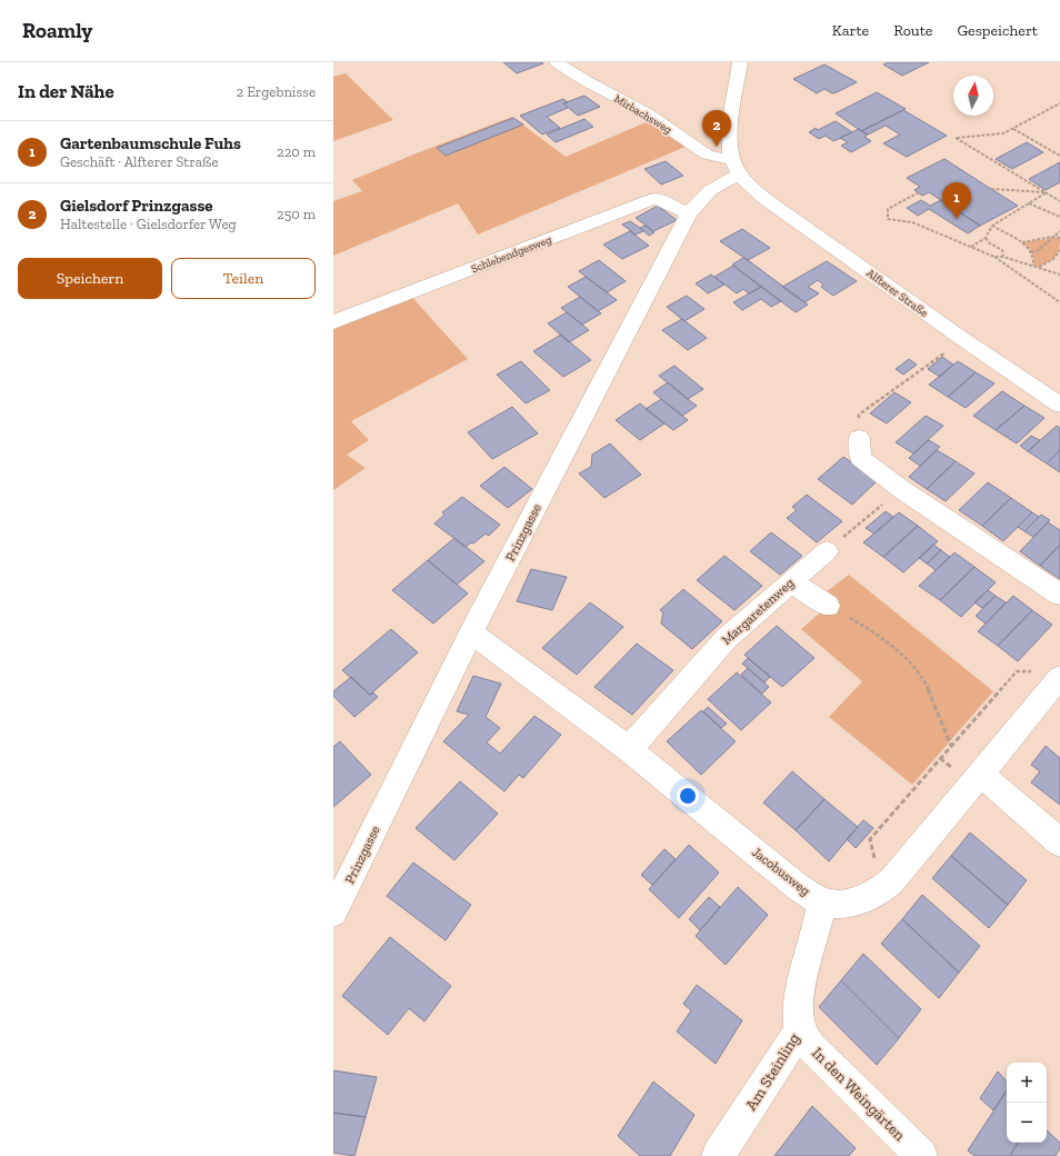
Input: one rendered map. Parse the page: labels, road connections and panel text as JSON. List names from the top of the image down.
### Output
{
  "streets": {
    "street": [
      "Mirbachsweg",
      "Schlebendgesweg",
      "Alfterer Straße",
      "Prinzgasse",
      "Margaretenweg",
      "Jacobusweg",
      "Am Steinling",
      "In den Weingärten"
    ]
  },
  "crossings": [
    ["Mirbachsweg", "Alfterer Straße"],
    ["Mirbachsweg", "Prinzgasse"],
    ["Schlebendgesweg", "Prinzgasse"],
    ["Alfterer Straße", "Prinzgasse"],
    ["Prinzgasse", "Jacobusweg"],
    ["Margaretenweg", "Jacobusweg"],
    ["Jacobusweg", "Am Steinling"],
    ["Am Steinling", "In den Weingärten"]
  ],
  "north": "top",
  "page": {
    "header": "Roamly",
    "nav": ["Karte", "Route", "Gespeichert"],
    "heading": ["In der Nähe", "2 Ergebnisse"],
    "pins": ["2", "1"],
    "list": [
      {
        "mark": "1",
        "name": "Gartenbaumschule Fuhs",
        "note": "Geschäft · Alfterer Straße",
        "value": "220 m"
      },
      {
        "mark": "2",
        "name": "Gielsdorf Prinzgasse",
        "note": "Haltestelle · Gielsdorfer Weg",
        "value": "250 m"
      }
    ],
    "buttons": ["Speichern", "Teilen"],
    "map_buttons": ["+", "−"]
  }
}
